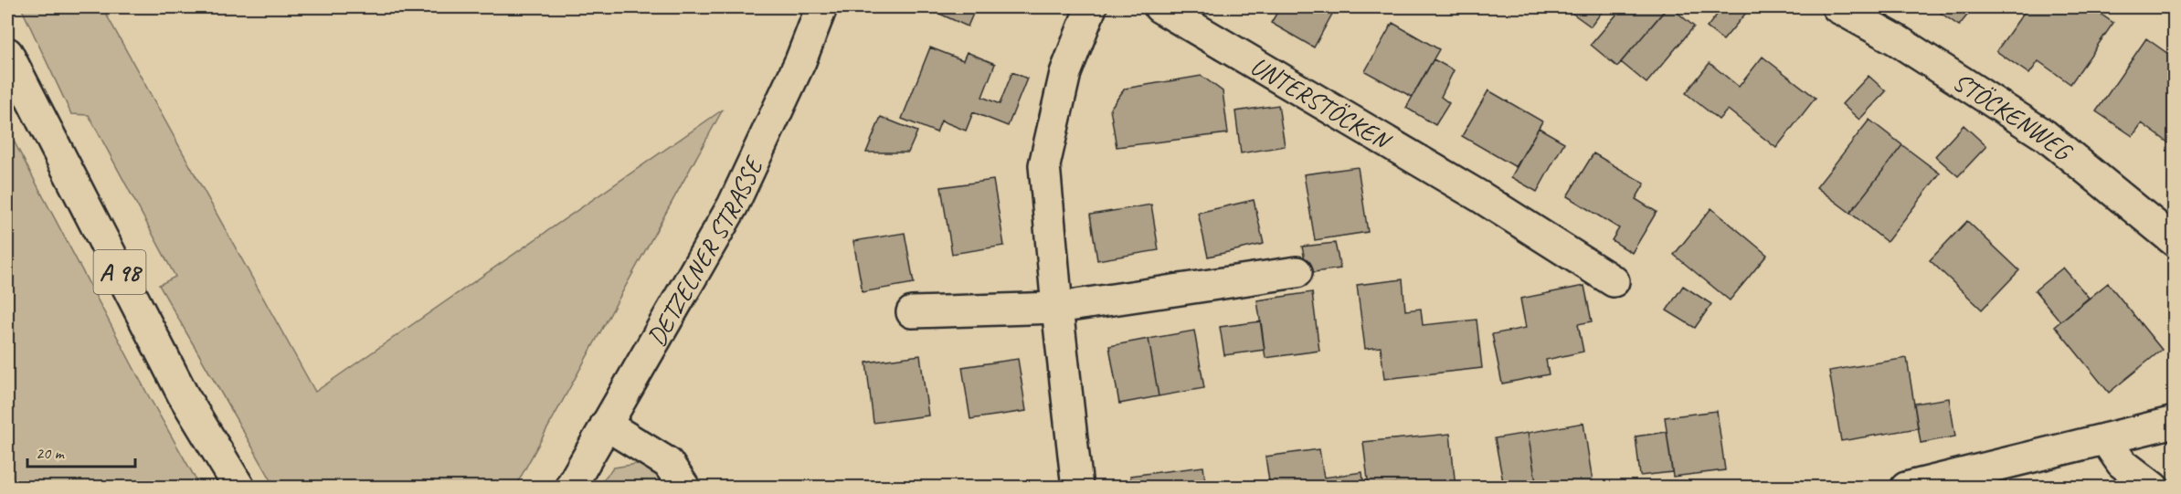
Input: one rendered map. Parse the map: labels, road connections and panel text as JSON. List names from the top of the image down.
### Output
{
  "streets": {
    "main road": [
      "UNTERSTÖCKEN",
      "STÖCKENWEG",
      "DETZELNER STRASSE",
      "A 98"
    ]
  },
  "scale_bar": "20 m"
}
